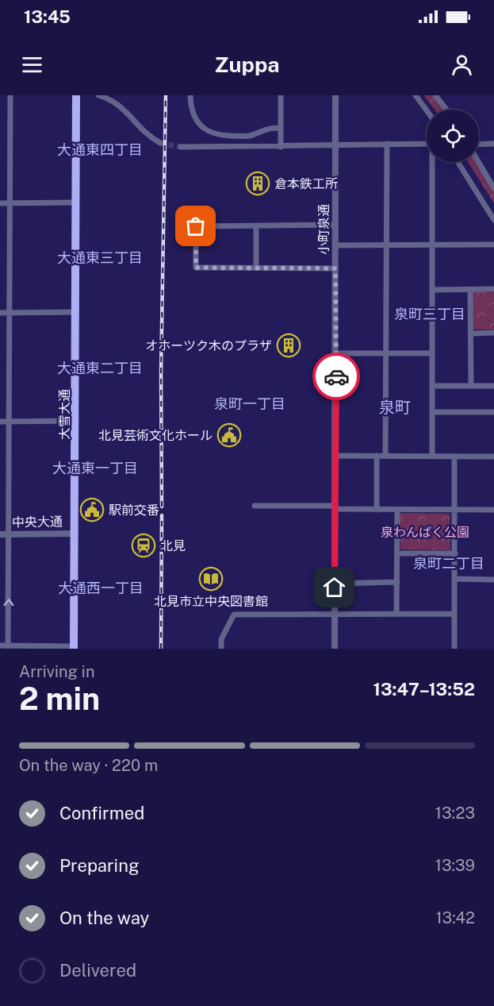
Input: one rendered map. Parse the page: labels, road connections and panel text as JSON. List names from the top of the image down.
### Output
{
  "streets": {
    "highway": ["大雪大通"],
    "street": ["小町泉通", "中央大通"]
  },
  "crossings": [
    ["大雪大通", "中央大通"]
  ],
  "districts": [
    "大通東四丁目",
    "大通東三丁目",
    "泉町三丁目",
    "大通東二丁目",
    "泉町一丁目",
    "泉町",
    "大通東一丁目",
    "泉町二丁目",
    "大通西一丁目"
  ],
  "parks": ["泉わんぱく公園"],
  "places": {
    "building": ["倉本鉄工所", "オホーツク木のプラザ"],
    "public building": ["北見芸術文化ホール", "駅前交番"],
    "station": ["北見"],
    "library": ["北見市立中央図書館"]
  },
  "page": {
    "status": "13:45",
    "header": "Zuppa",
    "heading": ["2 min", "Arriving in", "13:47–13:52"],
    "bar": "On the way · 220 m",
    "list": [
      ["Confirmed", "13:23"],
      ["Preparing", "13:39"],
      ["On the way", "13:42"],
      "Delivered"
    ]
  }
}
